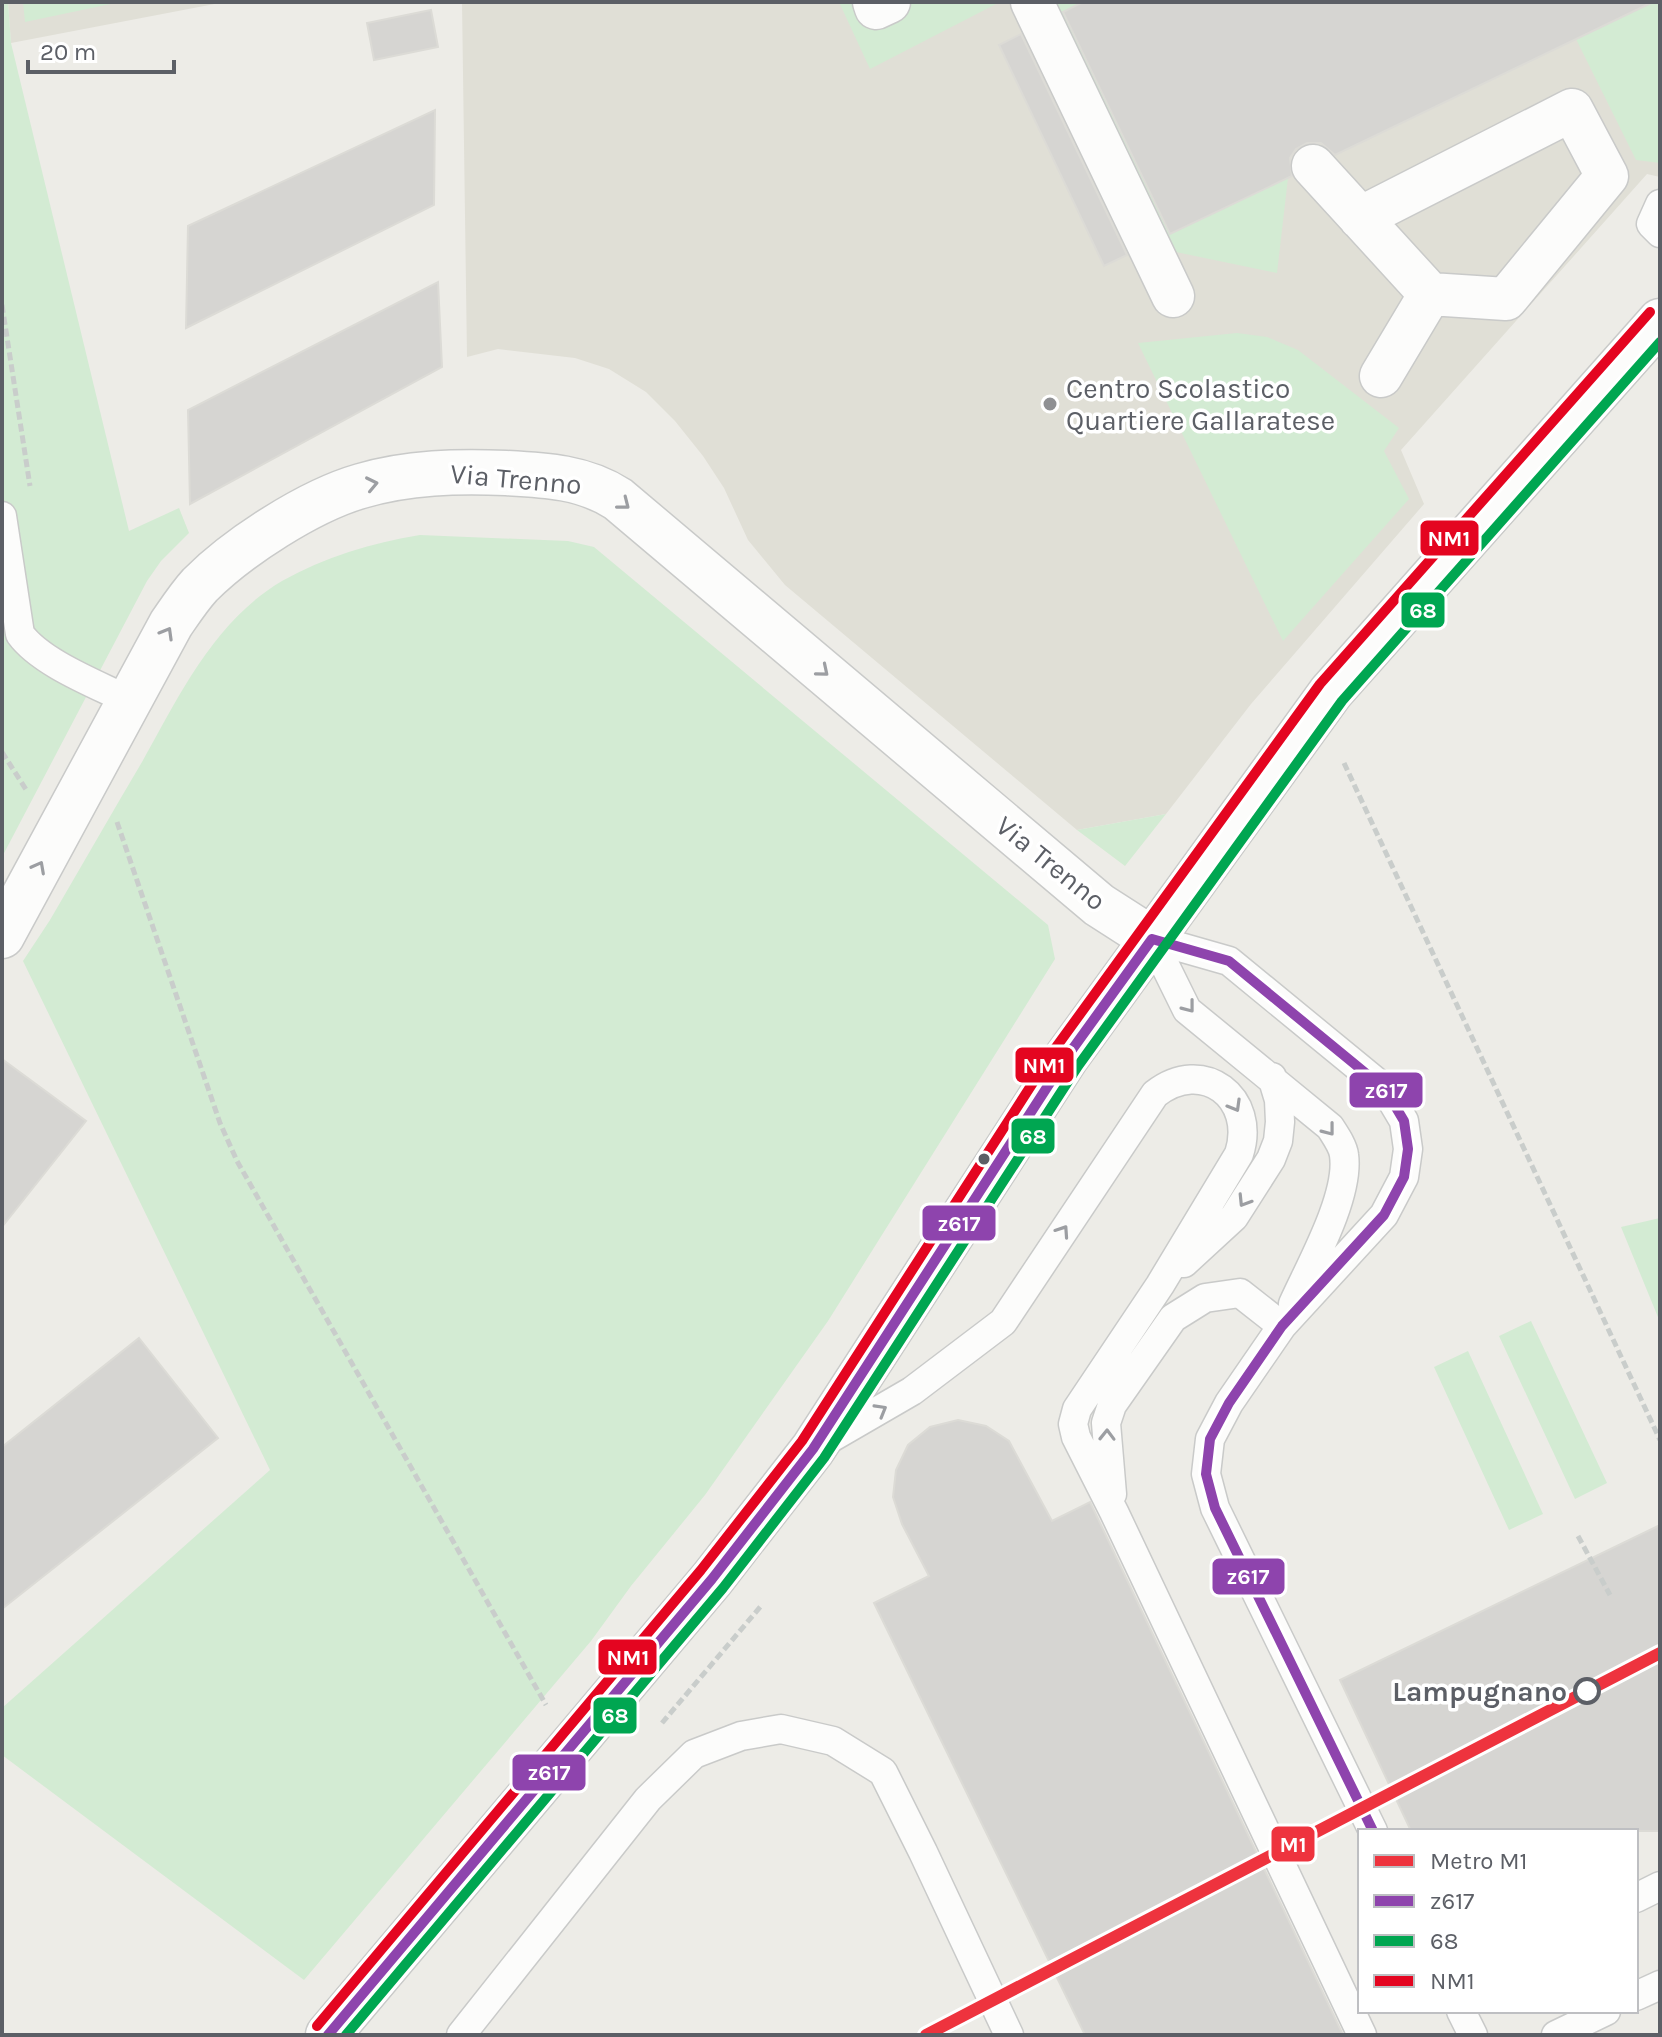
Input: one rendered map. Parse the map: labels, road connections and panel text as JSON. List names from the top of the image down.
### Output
{
  "streets": {
    "street": ["Via Trenno"]
  },
  "places": ["Centro Scolastico Quartiere Gallaratese", "Lampugnano"],
  "lines": [
    "transit line NM1",
    "transit line 68",
    "transit line z617",
    "metro line M1"
  ],
  "legend": [
    "Metro M1",
    "z617",
    "68",
    "NM1"
  ],
  "scale_bar": "20 m"
}
